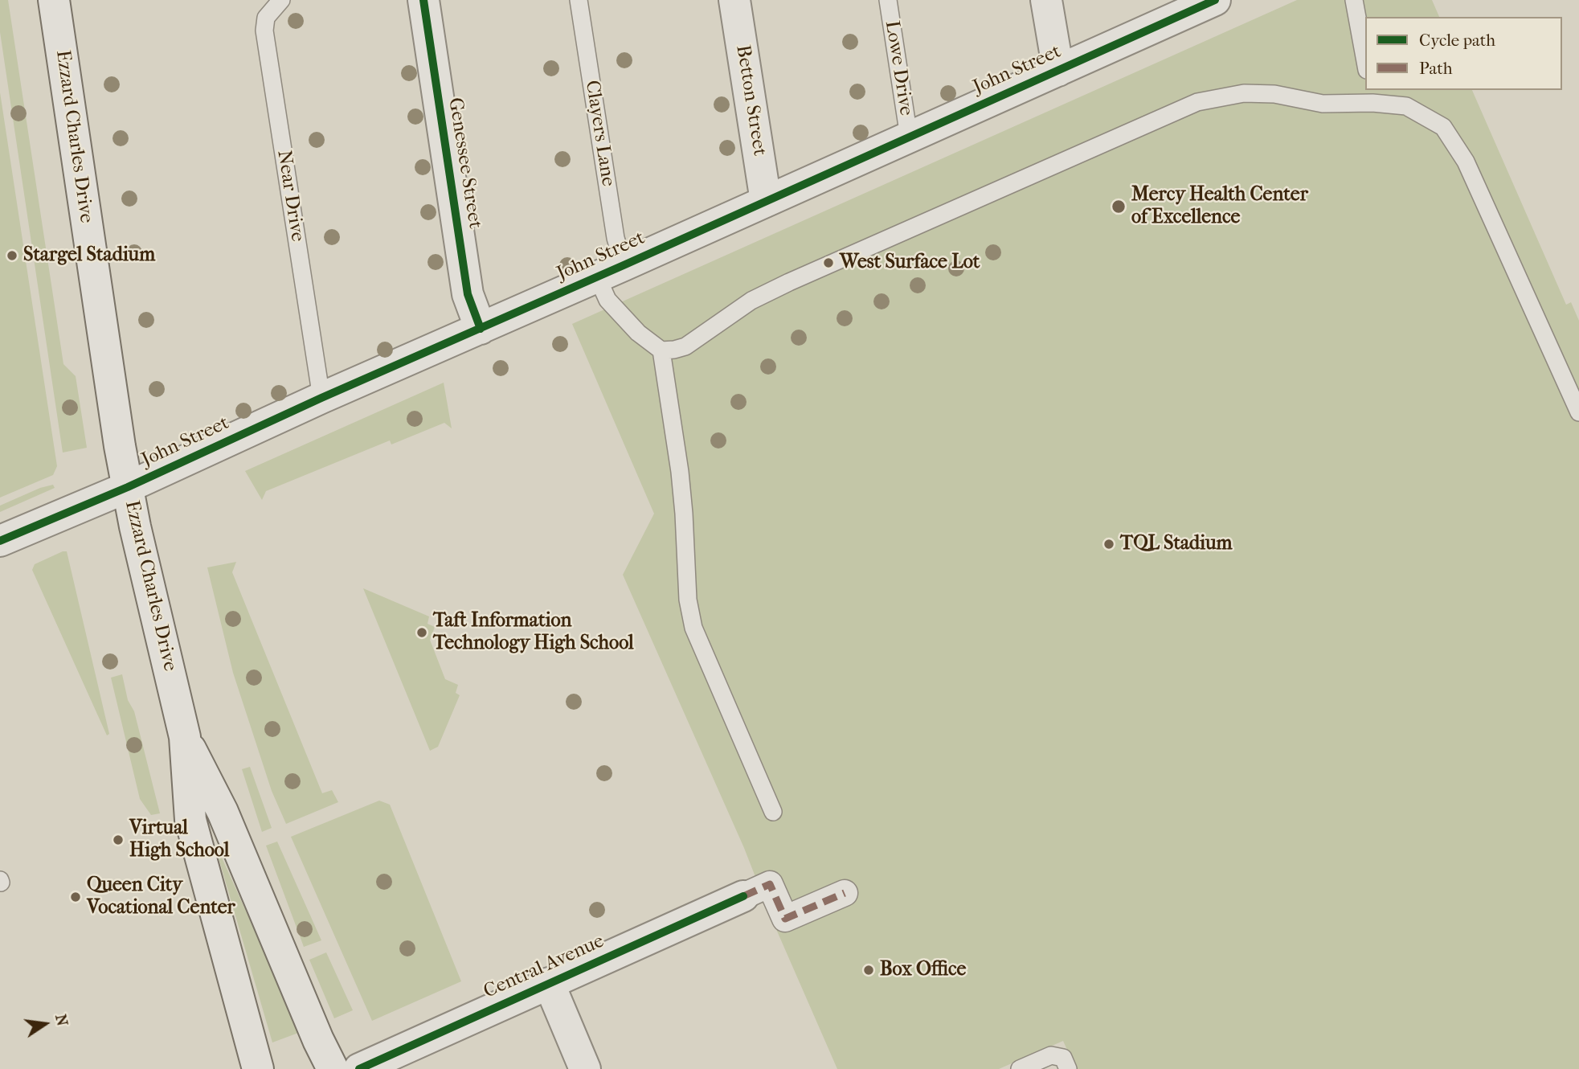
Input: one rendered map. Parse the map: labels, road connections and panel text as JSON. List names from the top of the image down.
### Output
{
  "streets": {
    "street": [
      "John Street",
      "Betton Street",
      "Ezzard Charles Drive",
      "Genessee Street",
      "Central Avenue"
    ],
    "lane": ["Lowe Drive", "Clayers Lane", "Near Drive"]
  },
  "crossings": [
    ["Lowe Drive", "John Street"],
    ["John Street", "Betton Street"],
    ["John Street", "Clayers Lane"],
    ["John Street", "Ezzard Charles Drive"],
    ["John Street", "Genessee Street"],
    ["John Street", "Near Drive"]
  ],
  "places": [
    "Mercy Health Center of Excellence",
    "Stargel Stadium",
    "West Surface Lot",
    "TQL Stadium",
    "Taft Information Technology High School",
    "Virtual High School",
    "Queen City Vocational Center",
    "Box Office"
  ],
  "legend": ["Cycle path", "Path"],
  "north": "right"
}
